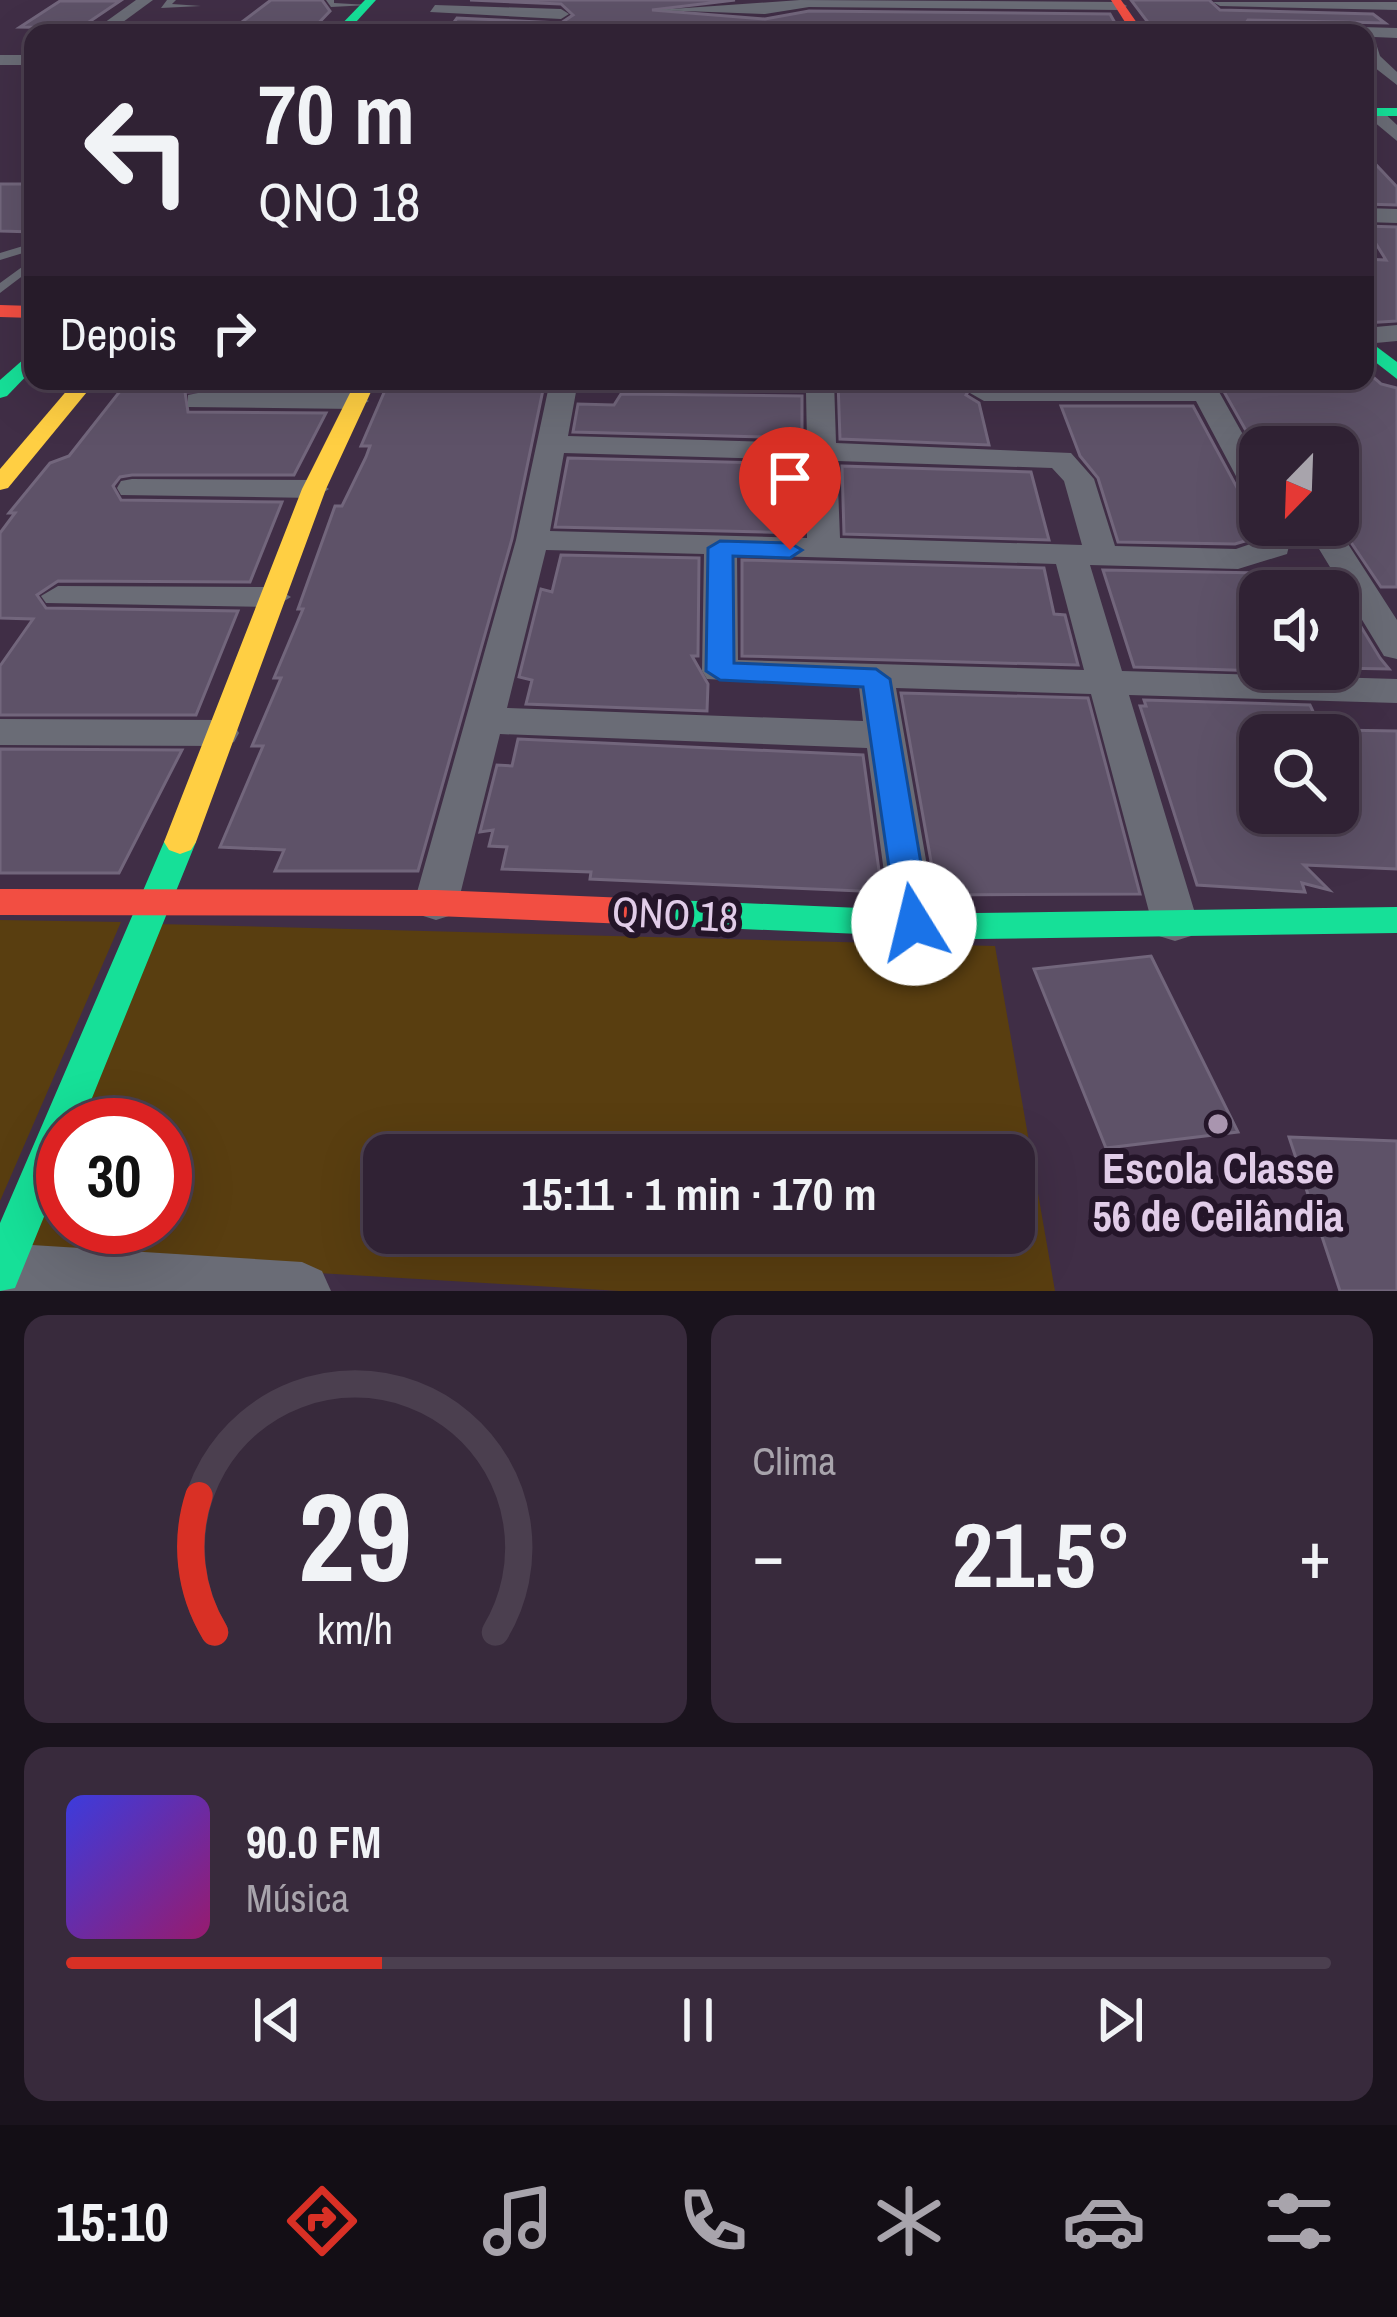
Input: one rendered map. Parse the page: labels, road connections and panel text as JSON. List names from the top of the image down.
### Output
{
  "streets": {
    "street": ["QNO 18"]
  },
  "places": ["Escola Classe 56 de Ceilândia"],
  "north": "bottom left",
  "page": {
    "turn": ["70 m", "QNO 18"],
    "then": "Depois",
    "limit": "30",
    "trip": "15:11 · 1 min · 170 m",
    "tile": "Clima",
    "heat": ["−", "21.5°", "+"],
    "song": ["90.0 FM", "Música"],
    "tabs": "15:10",
    "gauge": ["29", "km/h"]
  }
}
